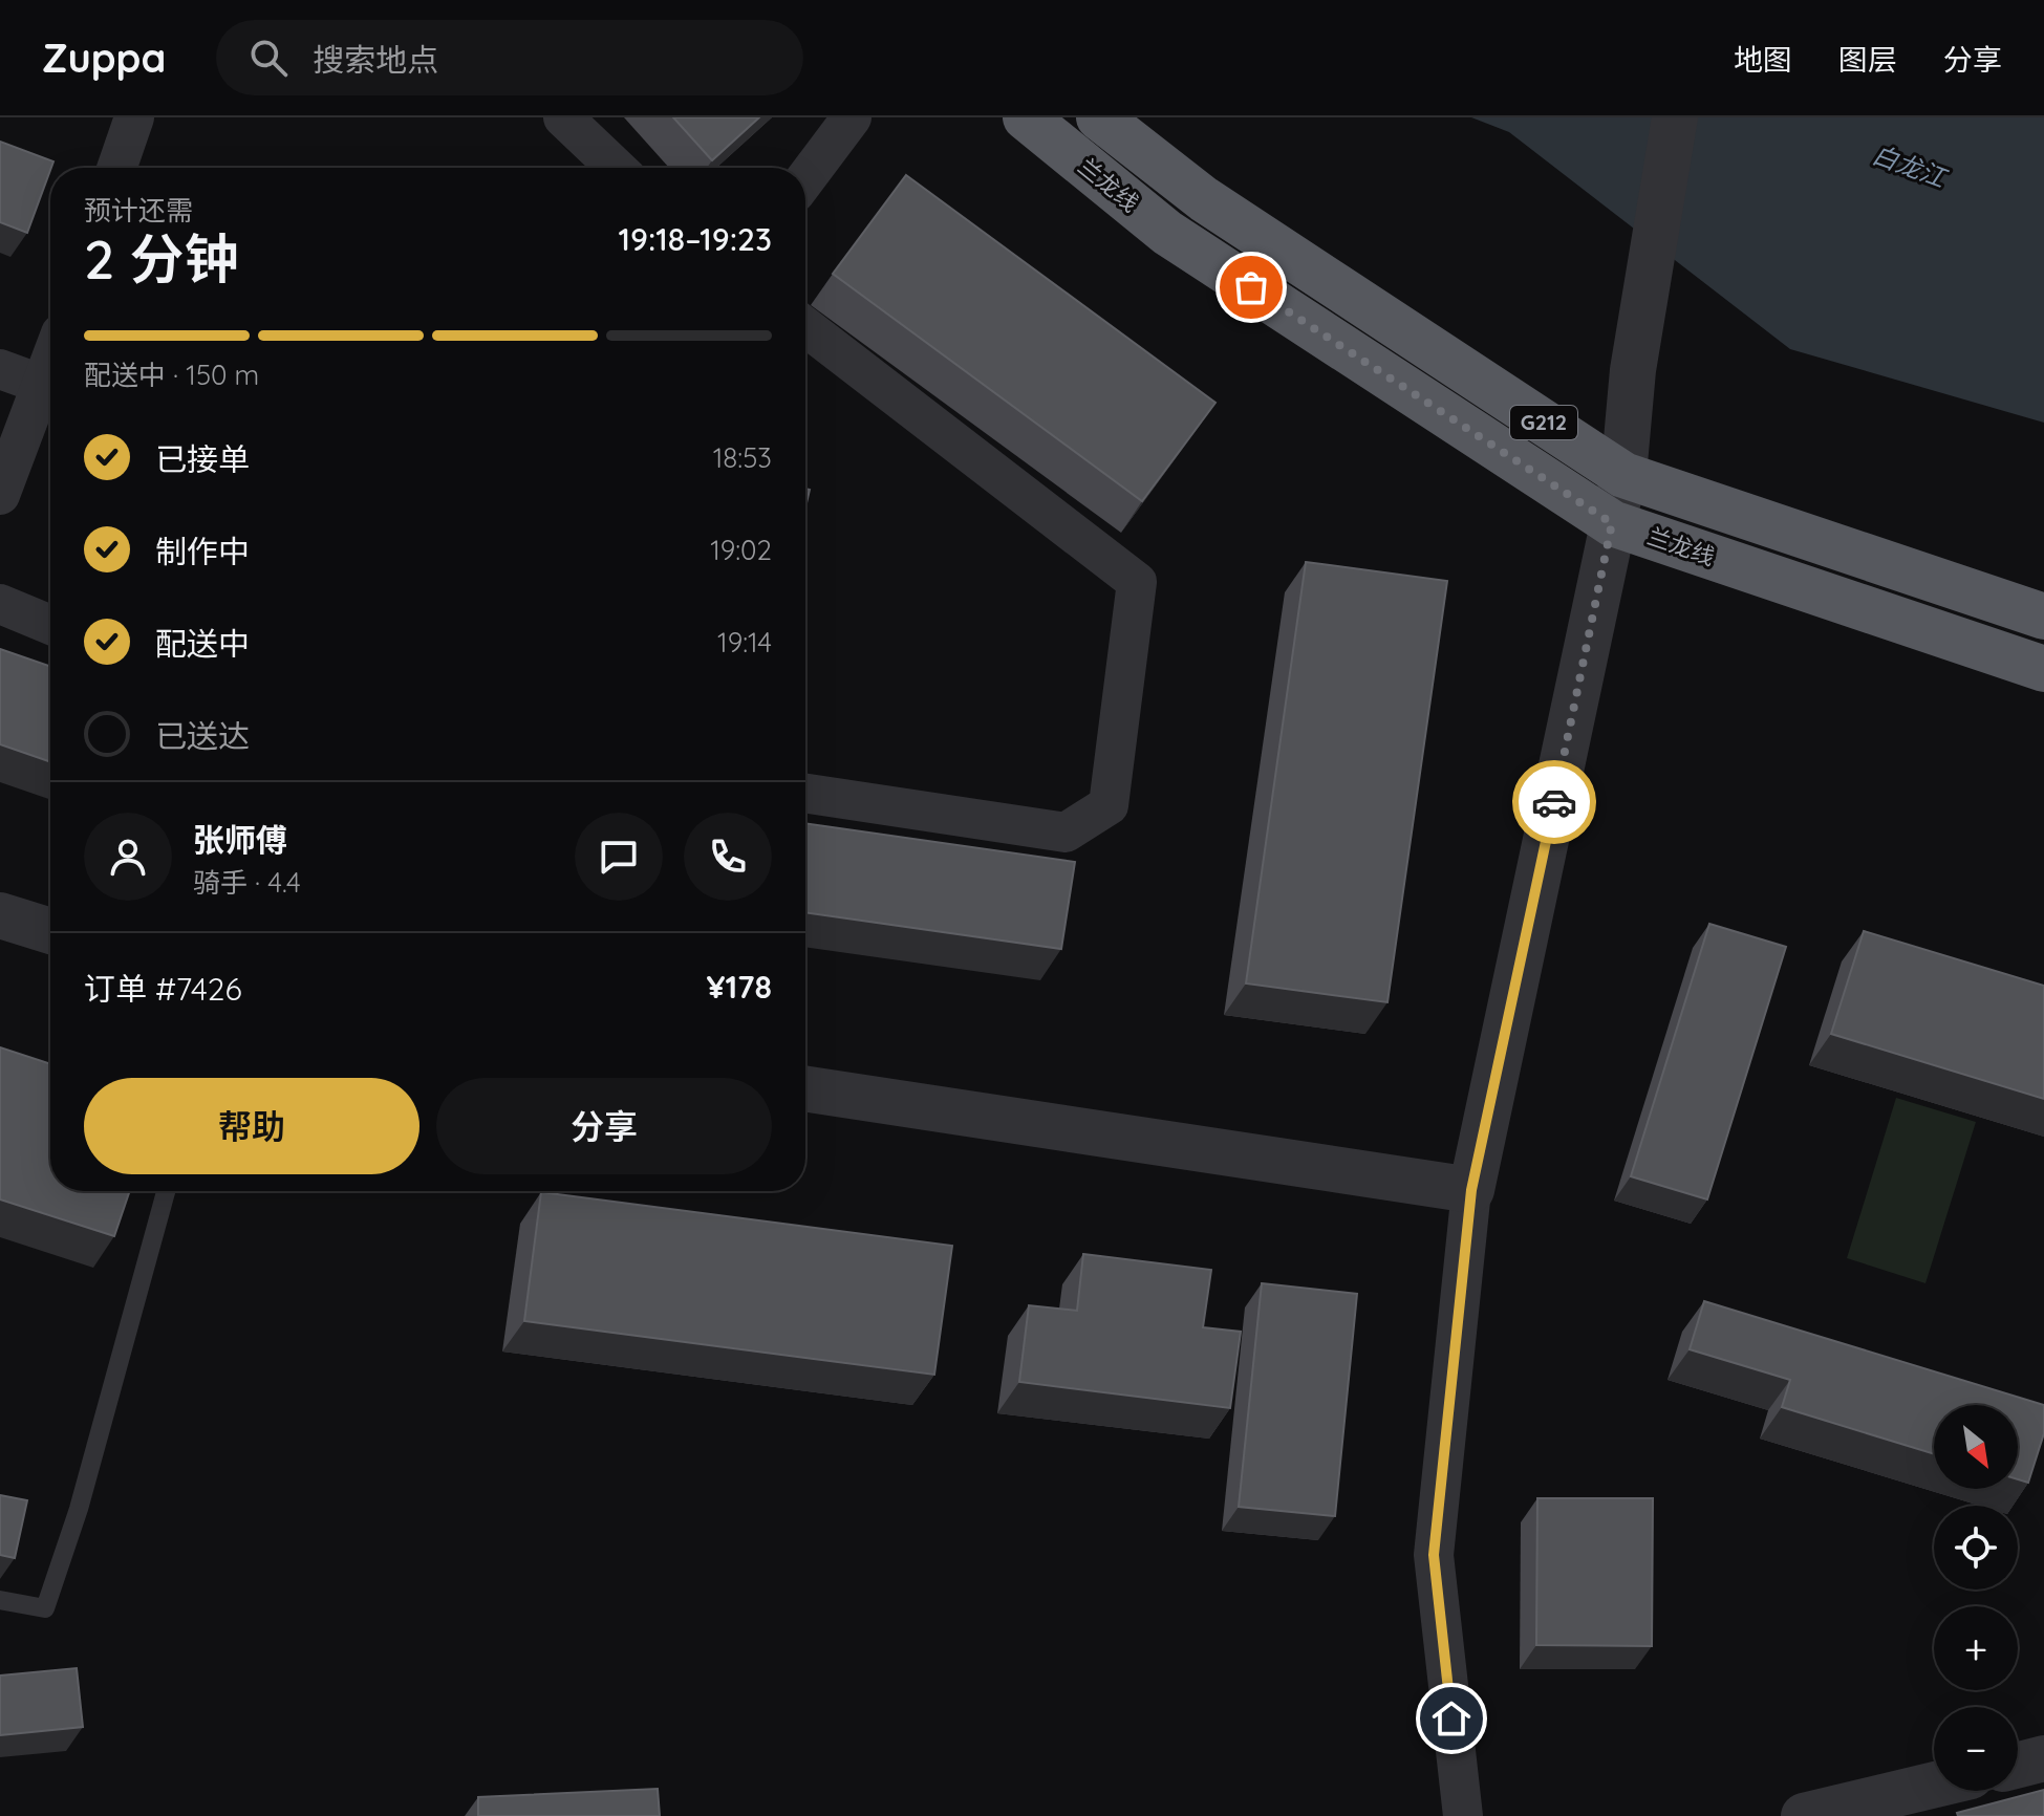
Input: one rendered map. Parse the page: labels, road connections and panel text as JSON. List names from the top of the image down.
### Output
{
  "streets": {
    "highway": ["兰龙线", "G212"]
  },
  "water": ["白龙江"],
  "north": "bottom right",
  "page": {
    "header": "Zuppa",
    "search": "搜索地点",
    "nav": ["地图", "图层", "分享"],
    "heading": ["2 分钟", "预计还需", "19:18–19:23"],
    "panel": [
      "张师傅",
      "骑手 · 4.4",
      "订单 #7426",
      "¥178"
    ],
    "bar": "配送中 · 150 m",
    "list": [
      ["已接单", "18:53"],
      ["制作中", "19:02"],
      ["配送中", "19:14"],
      "已送达"
    ],
    "buttons": ["帮助", "分享"],
    "map_buttons": ["+", "−"]
  }
}
